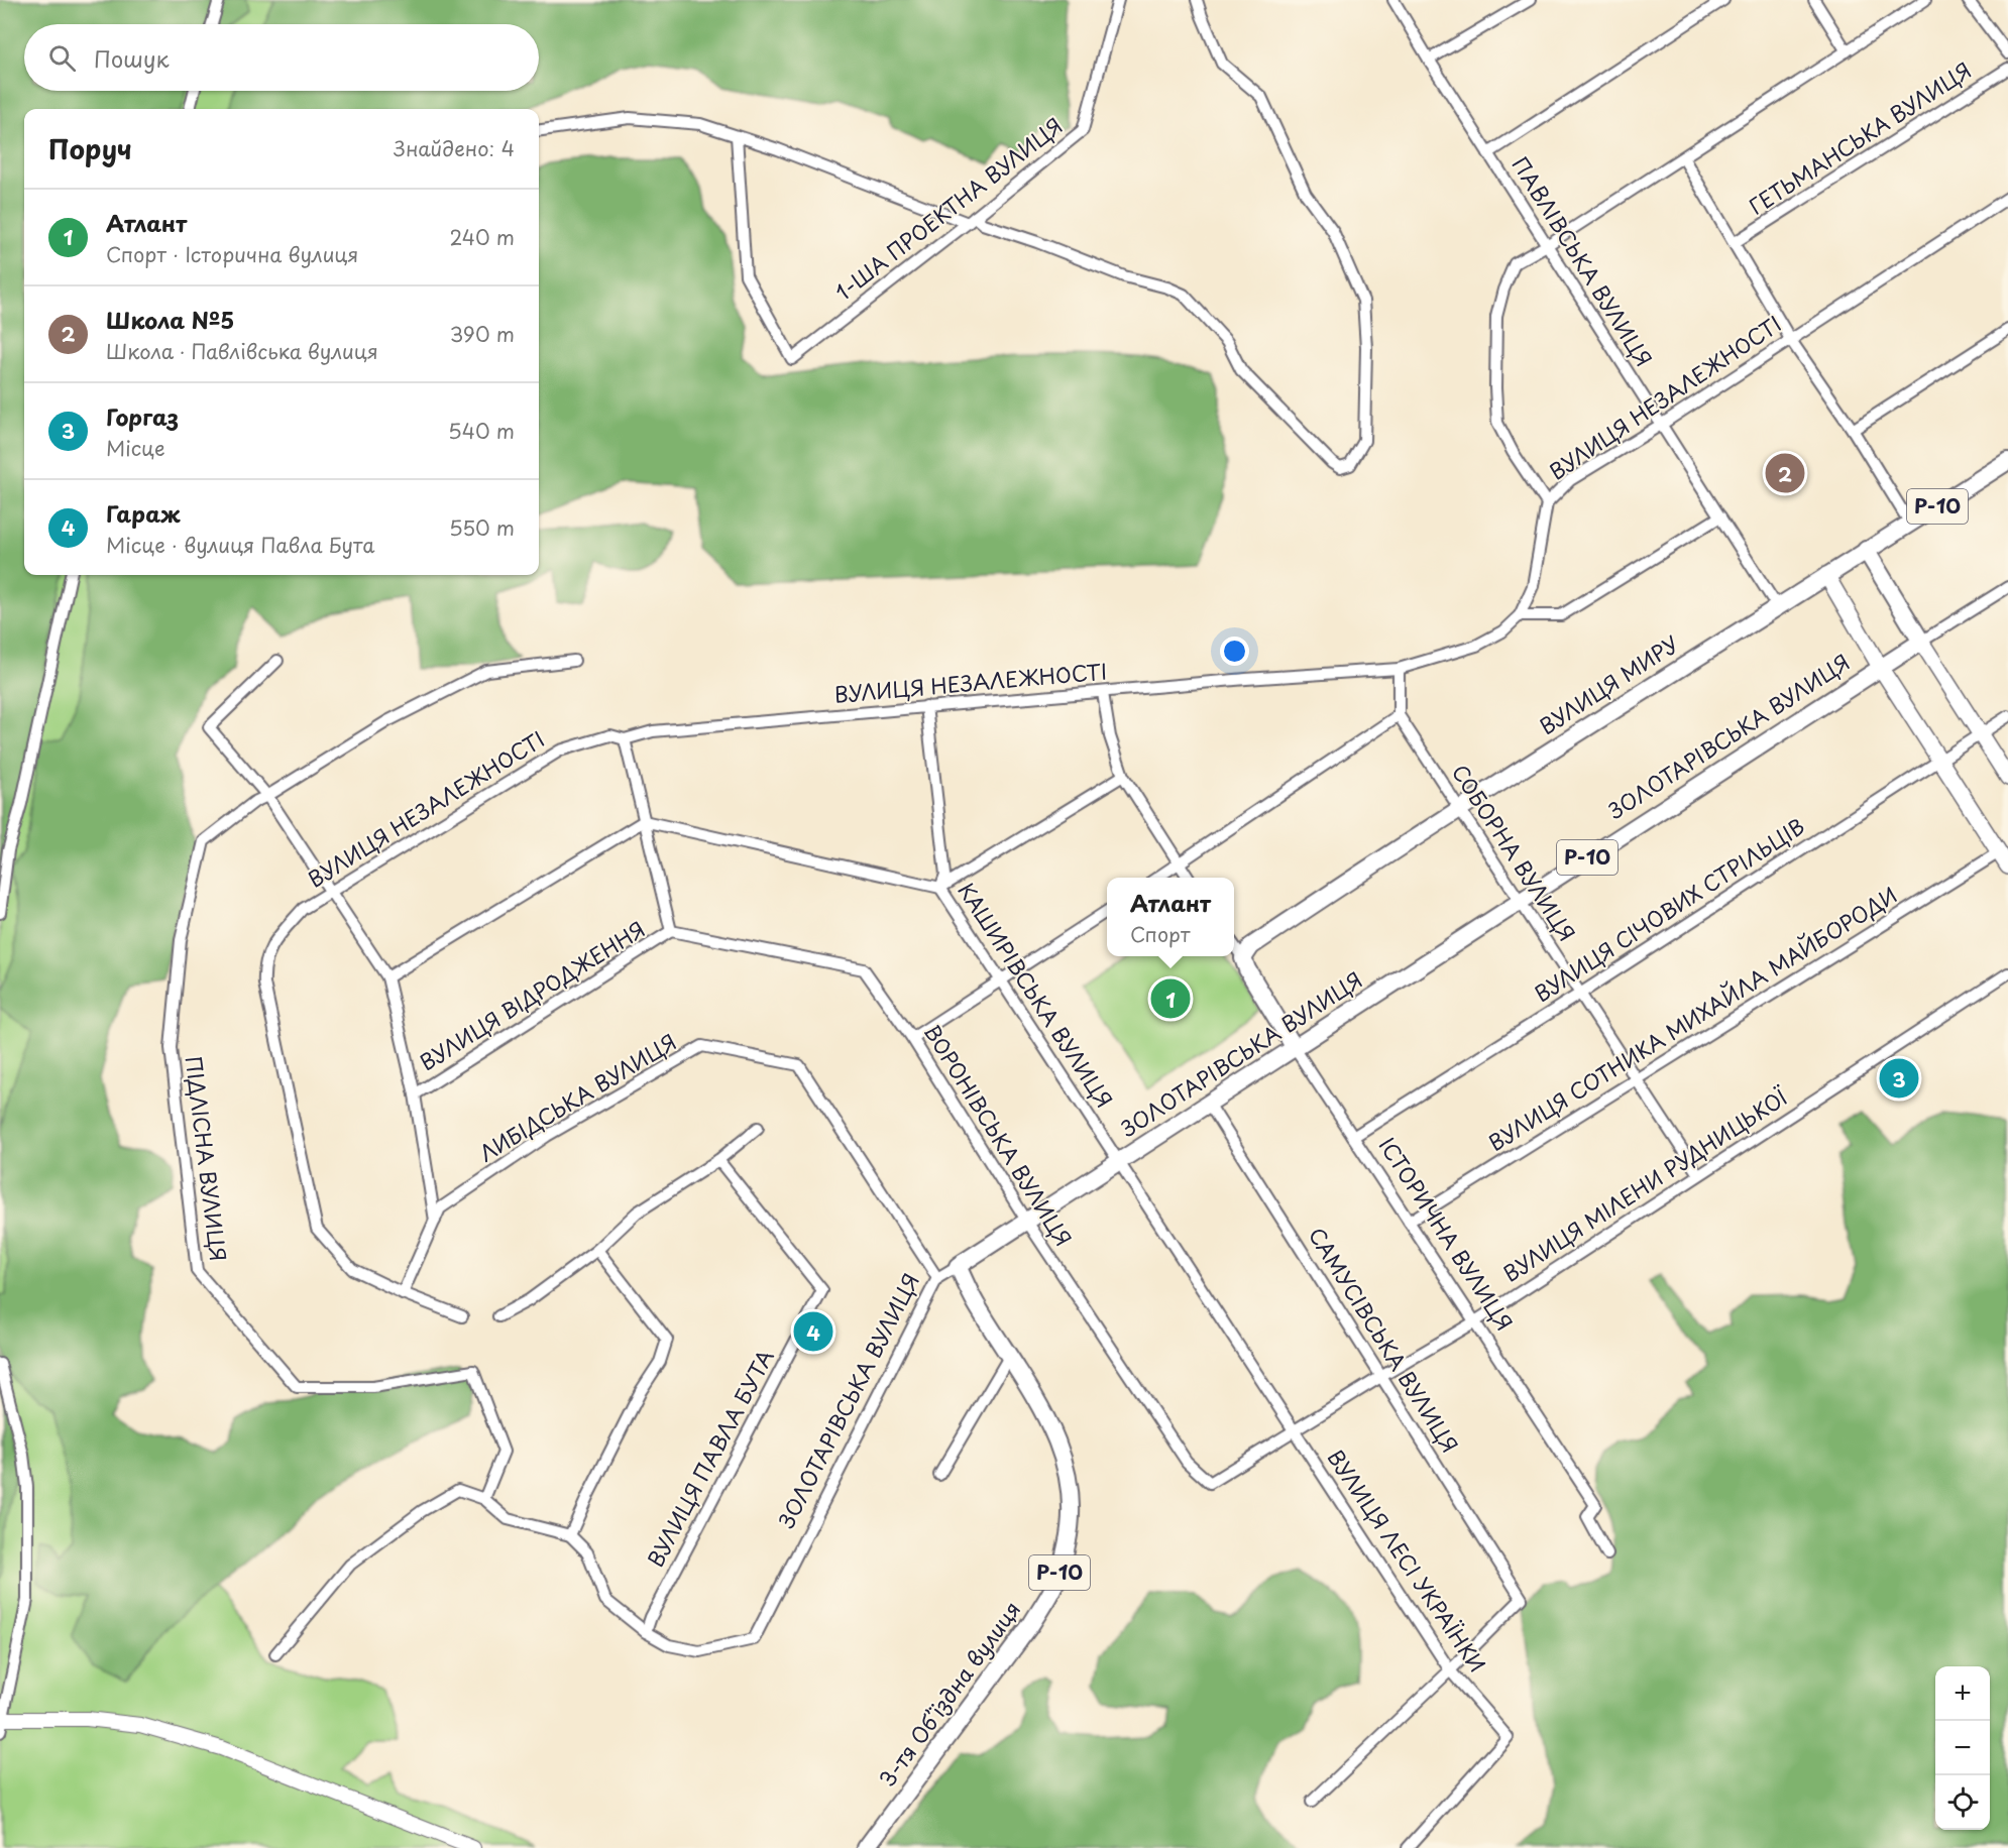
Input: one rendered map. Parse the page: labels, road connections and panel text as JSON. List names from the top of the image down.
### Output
{
  "streets": {
    "main road": [
      "Р-10",
      "ВУЛИЦЯ МИРУ",
      "ЗОЛОТАРІВСЬКА ВУЛИЦЯ",
      "ІСТОРИЧНА ВУЛИЦЯ",
      "3-тя Обʼїздна вулиця"
    ],
    "street": [
      "ГЕТЬМАНСЬКА ВУЛИЦЯ",
      "1-ША ПРОЕКТНА ВУЛИЦЯ",
      "ПАВЛІВСЬКА ВУЛИЦЯ",
      "ВУЛИЦЯ НЕЗАЛЕЖНОСТІ",
      "СОБОРНА ВУЛИЦЯ",
      "ВУЛИЦЯ СІЧОВИХ СТРІЛЬЦІВ",
      "КАШИРІВСЬКА ВУЛИЦЯ",
      "ВУЛИЦЯ ВІДРОДЖЕННЯ",
      "ВУЛИЦЯ СОТНИКА МИХАЙЛА МАЙБОРОДИ",
      "ЛИБІДСЬКА ВУЛИЦЯ",
      "ВОРОНІВСЬКА ВУЛИЦЯ",
      "ПІДЛІСНА ВУЛИЦЯ",
      "ВУЛИЦЯ МІЛЕНИ РУДНИЦЬКОЇ",
      "САМУСІВСЬКА ВУЛИЦЯ",
      "ВУЛИЦЯ ПАВЛА БУТА",
      "ВУЛИЦЯ ЛЕСІ УКРАЇНКИ"
    ]
  },
  "crossings": [
    ["ПАВЛІВСЬКА ВУЛИЦЯ", "ВУЛИЦЯ НЕЗАЛЕЖНОСТІ"],
    ["ПАВЛІВСЬКА ВУЛИЦЯ", "ВУЛИЦЯ МИРУ"],
    ["ВУЛИЦЯ НЕЗАЛЕЖНОСТІ", "КАШИРІВСЬКА ВУЛИЦЯ"],
    ["ВУЛИЦЯ НЕЗАЛЕЖНОСТІ", "ЛИБІДСЬКА ВУЛИЦЯ"],
    ["ВУЛИЦЯ МИРУ", "СОБОРНА ВУЛИЦЯ"],
    ["ВУЛИЦЯ МИРУ", "ІСТОРИЧНА ВУЛИЦЯ"],
    ["ЗОЛОТАРІВСЬКА ВУЛИЦЯ", "СОБОРНА ВУЛИЦЯ"],
    ["ЗОЛОТАРІВСЬКА ВУЛИЦЯ", "КАШИРІВСЬКА ВУЛИЦЯ"],
    ["ЗОЛОТАРІВСЬКА ВУЛИЦЯ", "ЛИБІДСЬКА ВУЛИЦЯ"],
    ["ЗОЛОТАРІВСЬКА ВУЛИЦЯ", "ВОРОНІВСЬКА ВУЛИЦЯ"],
    ["ЗОЛОТАРІВСЬКА ВУЛИЦЯ", "ІСТОРИЧНА ВУЛИЦЯ"],
    ["ЗОЛОТАРІВСЬКА ВУЛИЦЯ", "САМУСІВСЬКА ВУЛИЦЯ"],
    ["ЗОЛОТАРІВСЬКА ВУЛИЦЯ", "ВУЛИЦЯ ПАВЛА БУТА"],
    ["ЗОЛОТАРІВСЬКА ВУЛИЦЯ", "3-тя Обʼїздна вулиця"],
    ["СОБОРНА ВУЛИЦЯ", "ВУЛИЦЯ СІЧОВИХ СТРІЛЬЦІВ"],
    ["СОБОРНА ВУЛИЦЯ", "ВУЛИЦЯ СОТНИКА МИХАЙЛА МАЙБОРОДИ"],
    ["СОБОРНА ВУЛИЦЯ", "ВУЛИЦЯ МІЛЕНИ РУДНИЦЬКОЇ"],
    ["ВУЛИЦЯ СІЧОВИХ СТРІЛЬЦІВ", "ІСТОРИЧНА ВУЛИЦЯ"],
    ["КАШИРІВСЬКА ВУЛИЦЯ", "ВУЛИЦЯ МІЛЕНИ РУДНИЦЬКОЇ"],
    ["КАШИРІВСЬКА ВУЛИЦЯ", "ВУЛИЦЯ ЛЕСІ УКРАЇНКИ"],
    ["ВУЛИЦЯ ВІДРОДЖЕННЯ", "ВОРОНІВСЬКА ВУЛИЦЯ"],
    ["ВУЛИЦЯ СОТНИКА МИХАЙЛА МАЙБОРОДИ", "ІСТОРИЧНА ВУЛИЦЯ"],
    ["ВОРОНІВСЬКА ВУЛИЦЯ", "ВУЛИЦЯ МІЛЕНИ РУДНИЦЬКОЇ"],
    ["ВУЛИЦЯ МІЛЕНИ РУДНИЦЬКОЇ", "ІСТОРИЧНА ВУЛИЦЯ"],
    ["ВУЛИЦЯ МІЛЕНИ РУДНИЦЬКОЇ", "САМУСІВСЬКА ВУЛИЦЯ"],
    ["ВУЛИЦЯ МІЛЕНИ РУДНИЦЬКОЇ", "ВУЛИЦЯ ЛЕСІ УКРАЇНКИ"],
    ["САМУСІВСЬКА ВУЛИЦЯ", "ВУЛИЦЯ ЛЕСІ УКРАЇНКИ"]
  ],
  "page": {
    "search": "Пошук",
    "heading": ["Поруч", "Знайдено: 4"],
    "list": [
      {
        "mark": "1",
        "name": "Атлант",
        "note": "Спорт · Історична вулиця",
        "value": "240 m"
      },
      {
        "mark": "2",
        "name": "Школа №5",
        "note": "Школа · Павлівська вулиця",
        "value": "390 m"
      },
      {
        "mark": "3",
        "name": "Горгаз",
        "note": "Місце",
        "value": "540 m"
      },
      {
        "mark": "4",
        "name": "Гараж",
        "note": "Місце · вулиця Павла Бута",
        "value": "550 m"
      }
    ],
    "pins": [
      "2",
      "1",
      "3",
      "4"
    ],
    "popup": ["Атлант", "Спорт"],
    "map_buttons": ["+", "−"]
  }
}
